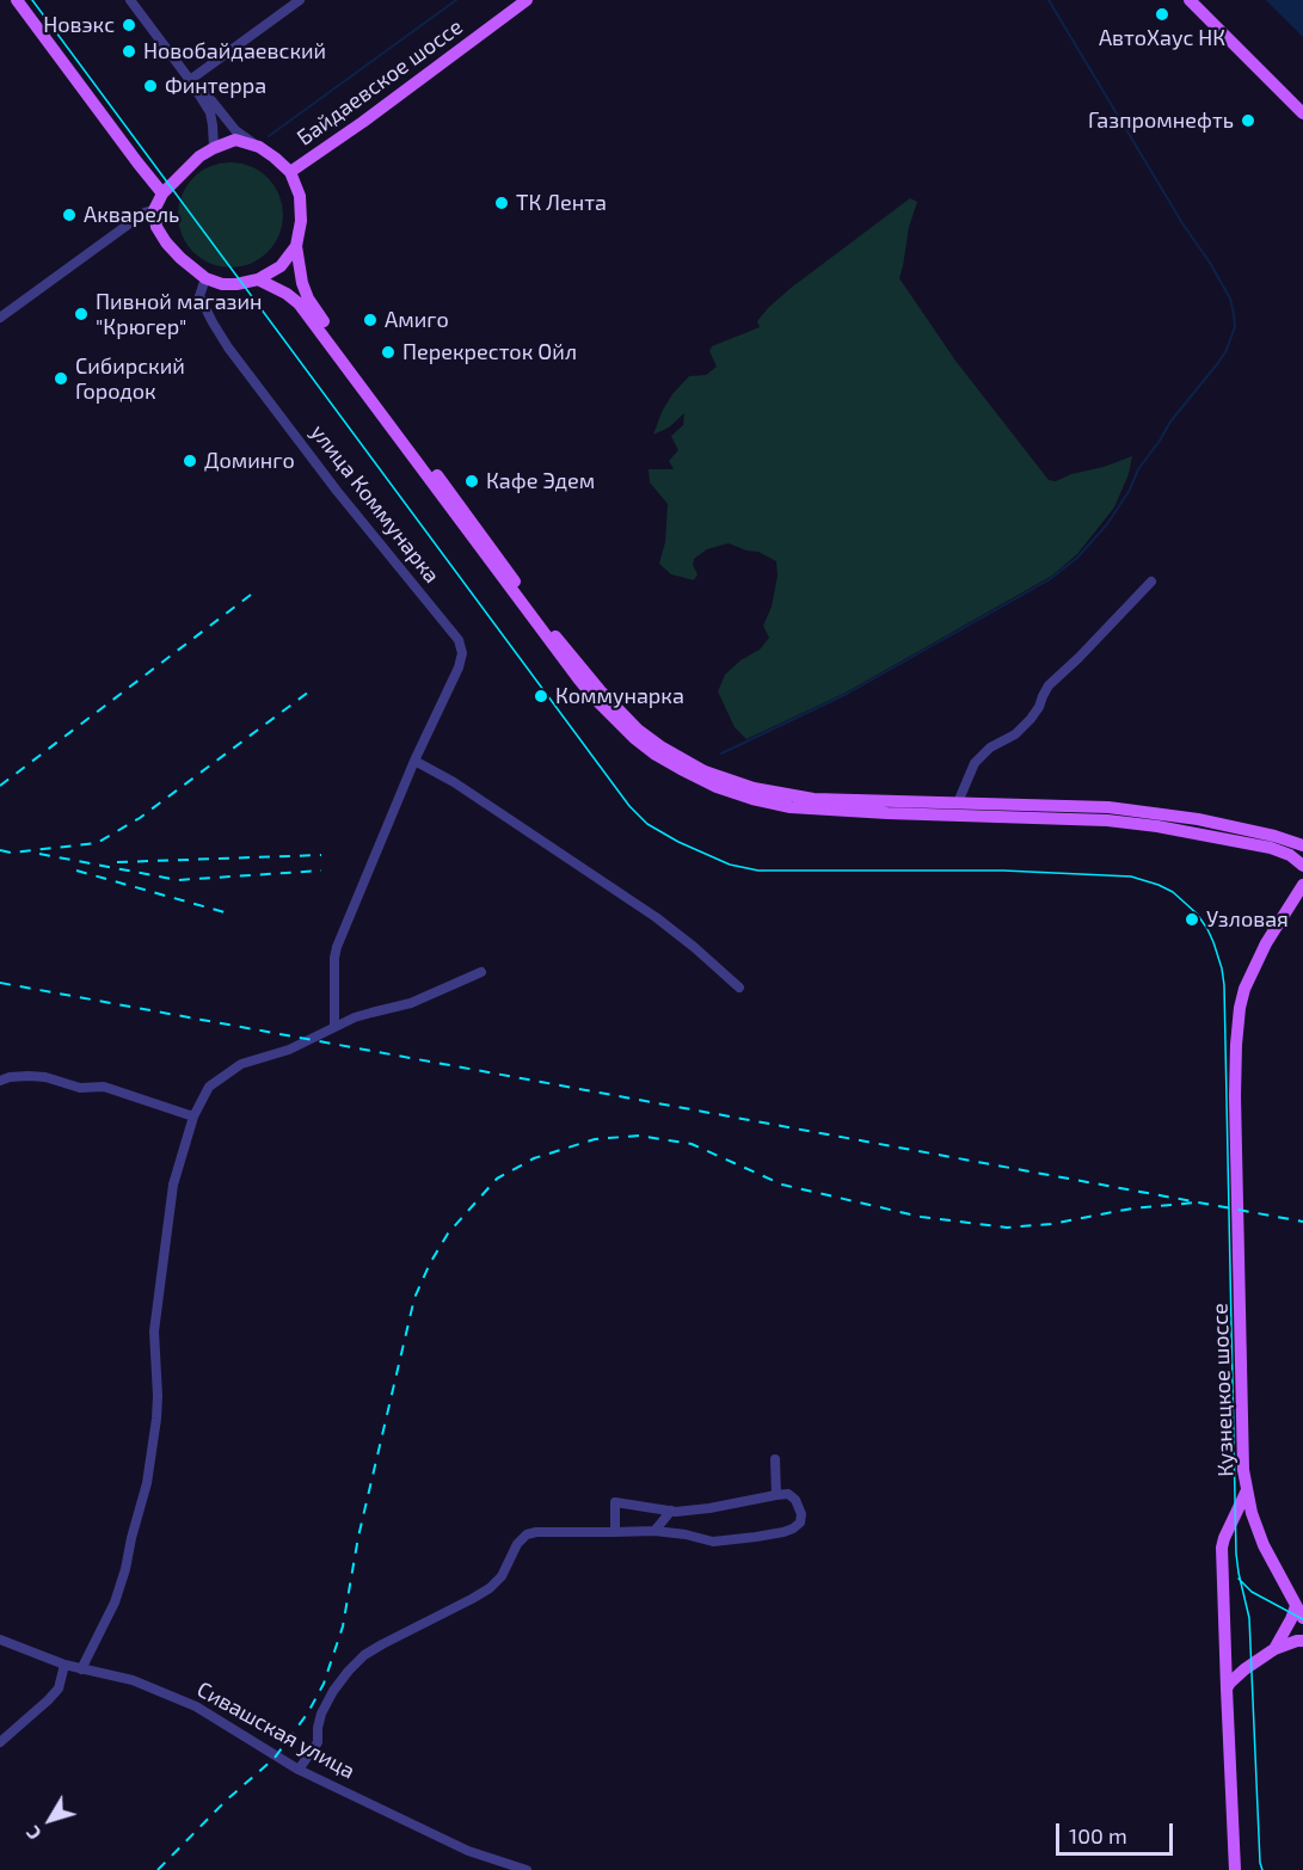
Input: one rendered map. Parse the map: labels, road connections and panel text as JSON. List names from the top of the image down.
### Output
{
  "streets": {
    "main road": ["Байдаевское шоссе", "Кузнецкое шоссе"],
    "street": ["улица Коммунарка", "Сивашская улица"]
  },
  "crossings": [
    ["Байдаевское шоссе", "улица Коммунарка"]
  ],
  "places": [
    "АвтоХаус НК",
    "Новэкс",
    "Новобайдаевский",
    "Финтерра",
    "Газпромнефть",
    "ТК Лента",
    "Акварель",
    "Пивной магазин \"Крюгер\"",
    "Амиго",
    "Перекресток Ойл",
    "Сибирский Городок",
    "Доминго",
    "Кафе Эдем",
    "Коммунарка",
    "Узловая"
  ],
  "scale_bar": "100 m",
  "north": "bottom left"
}
